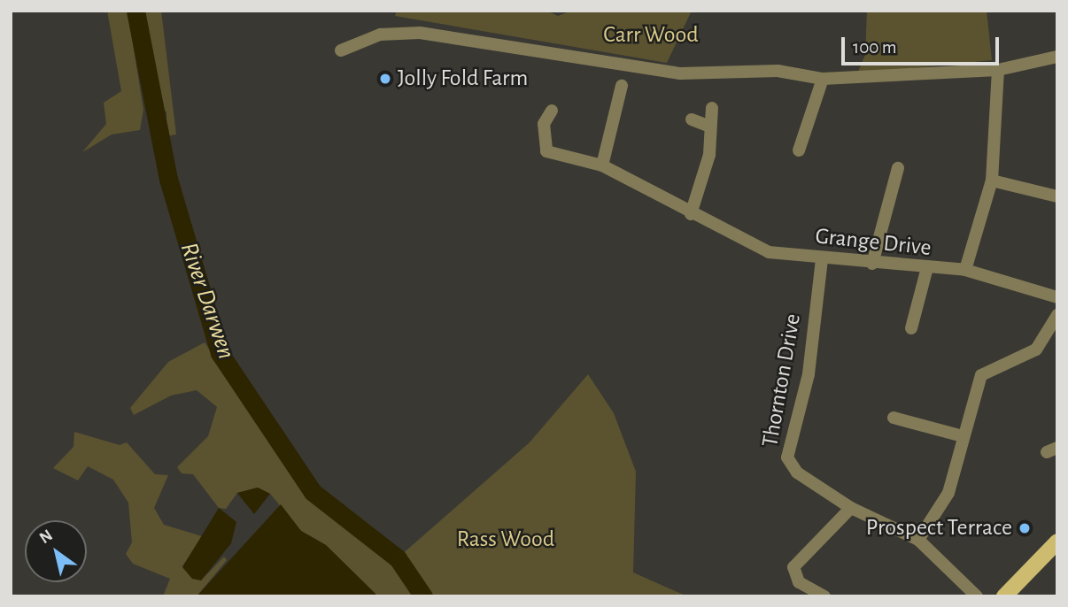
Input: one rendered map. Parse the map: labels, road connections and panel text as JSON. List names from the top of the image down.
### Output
{
  "streets": {
    "street": ["Grange Drive", "Thornton Drive"]
  },
  "crossings": [
    ["Grange Drive", "Thornton Drive"]
  ],
  "water": ["River Darwen"],
  "parks": ["Carr Wood", "Rass Wood"],
  "places": ["Jolly Fold Farm", "Prospect Terrace"],
  "scale_bar": "100 m",
  "north": "top left"
}
